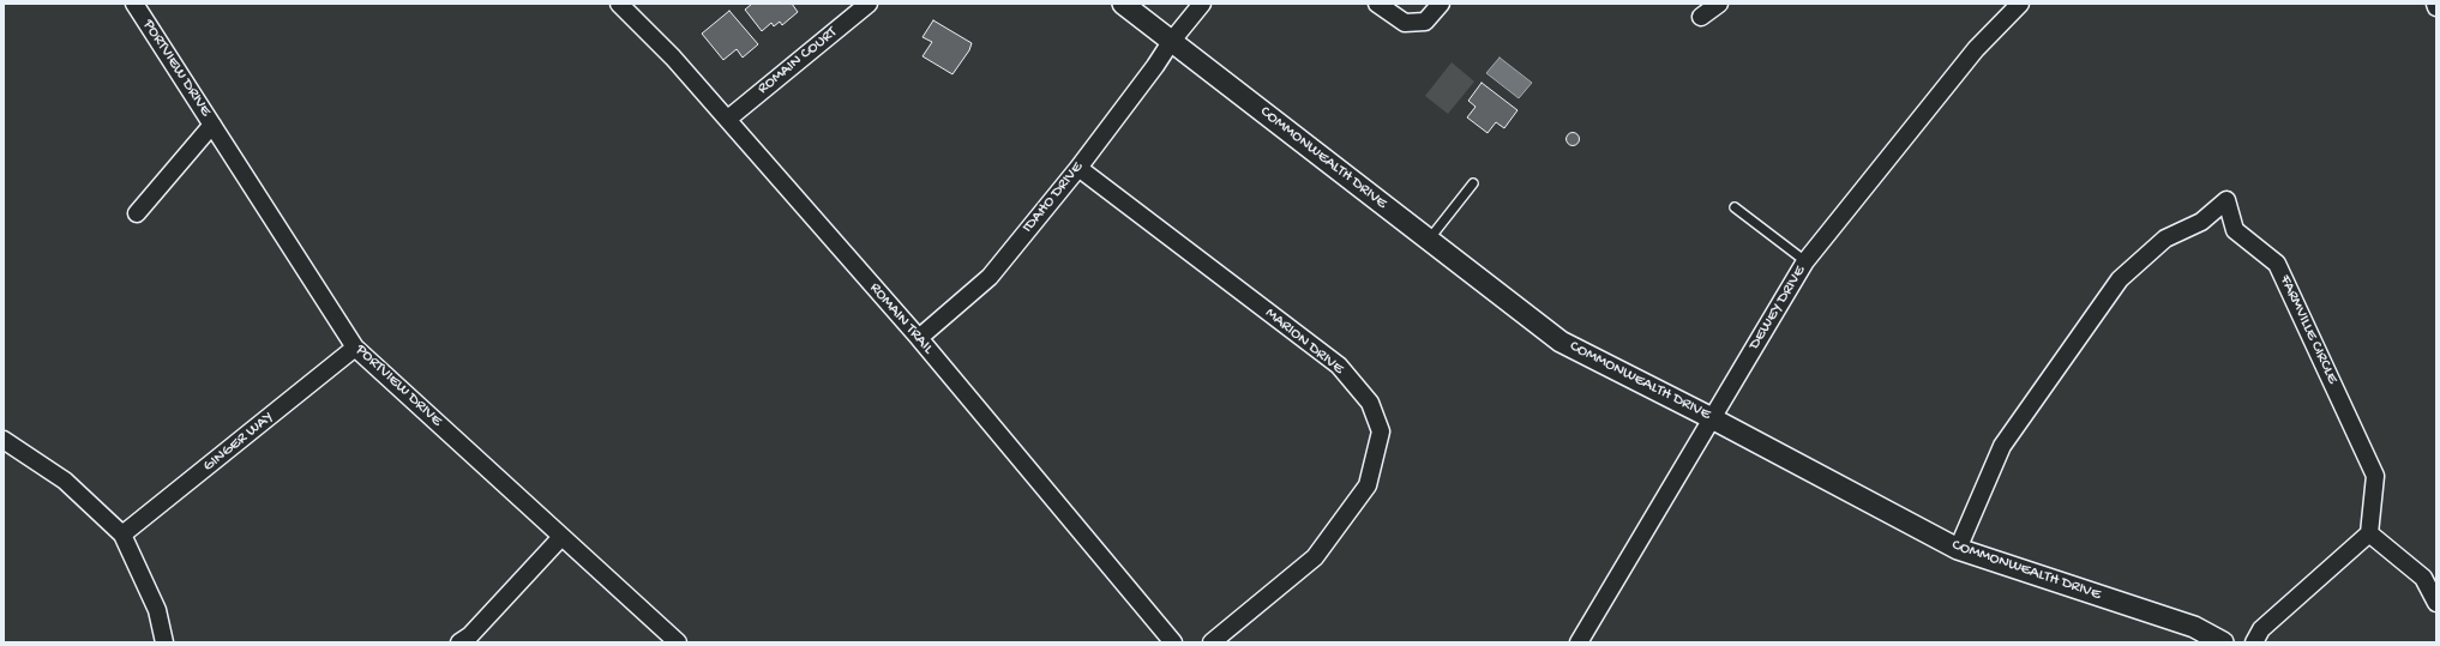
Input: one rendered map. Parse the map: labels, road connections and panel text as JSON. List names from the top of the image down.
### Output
{
  "streets": {
    "street": [
      "ROMAIN COURT",
      "PORTVIEW DRIVE",
      "COMMONWEALTH DRIVE",
      "IDAHO DRIVE",
      "DEWEY DRIVE",
      "ROMAIN TRAIL",
      "FARMVILLE CIRCLE",
      "MARION DRIVE",
      "GINGER WAY"
    ]
  },
  "crossings": [
    ["ROMAIN COURT", "ROMAIN TRAIL"],
    ["PORTVIEW DRIVE", "GINGER WAY"],
    ["COMMONWEALTH DRIVE", "IDAHO DRIVE"],
    ["COMMONWEALTH DRIVE", "DEWEY DRIVE"],
    ["COMMONWEALTH DRIVE", "FARMVILLE CIRCLE"],
    ["IDAHO DRIVE", "ROMAIN TRAIL"],
    ["IDAHO DRIVE", "MARION DRIVE"]
  ]
}
